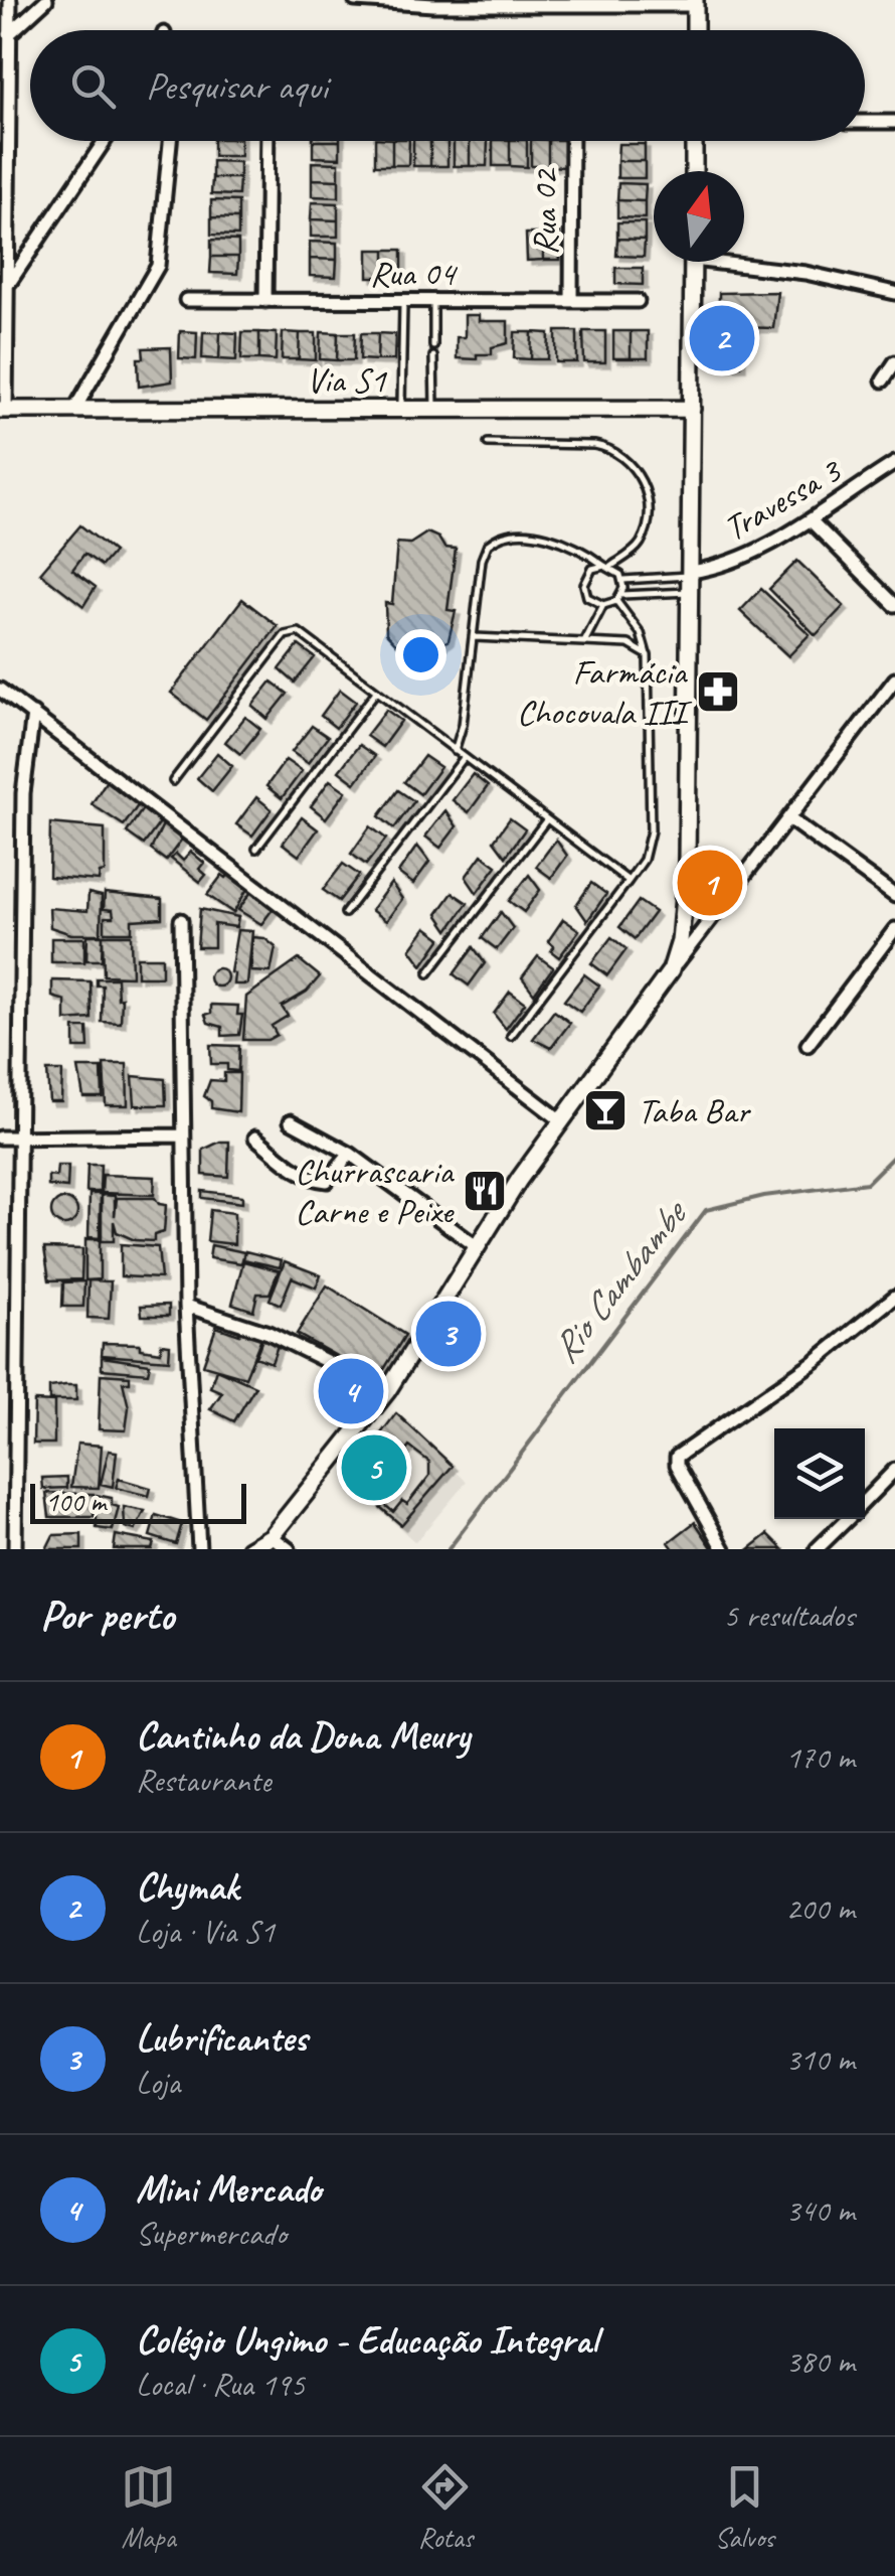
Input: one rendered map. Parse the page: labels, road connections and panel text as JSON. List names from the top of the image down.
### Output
{
  "streets": {
    "street": [
      "Rua 02",
      "Rua 04",
      "Via S1",
      "Travessa 3"
    ]
  },
  "crossings": [
    ["Rua 02", "Rua 04"]
  ],
  "water": ["Rio Cambambe"],
  "places": {
    "pharmacy": ["Farmácia Chocovala III"],
    "bar": ["Taba Bar"],
    "restaurant": ["Churrascaria Carne e Peixe"]
  },
  "scale_bar": "100 m",
  "north": "top",
  "page": {
    "search": "Pesquisar aqui",
    "pins": [
      "2",
      "1",
      "3",
      "4",
      "5"
    ],
    "scale": "100 m",
    "heading": ["Por perto", "5 resultados"],
    "list": [
      {
        "mark": "1",
        "name": "Cantinho da Dona Meury",
        "note": "Restaurante",
        "value": "170 m"
      },
      {
        "mark": "2",
        "name": "Chymak",
        "note": "Loja · Via S1",
        "value": "200 m"
      },
      {
        "mark": "3",
        "name": "Lubrificantes",
        "note": "Loja",
        "value": "310 m"
      },
      {
        "mark": "4",
        "name": "Mini Mercado",
        "note": "Supermercado",
        "value": "340 m"
      },
      {
        "mark": "5",
        "name": "Colégio Ungimo - Educação Integral",
        "note": "Local · Rua 195",
        "value": "380 m"
      }
    ],
    "nav": ["Mapa", "Rotas", "Salvos"]
  }
}
